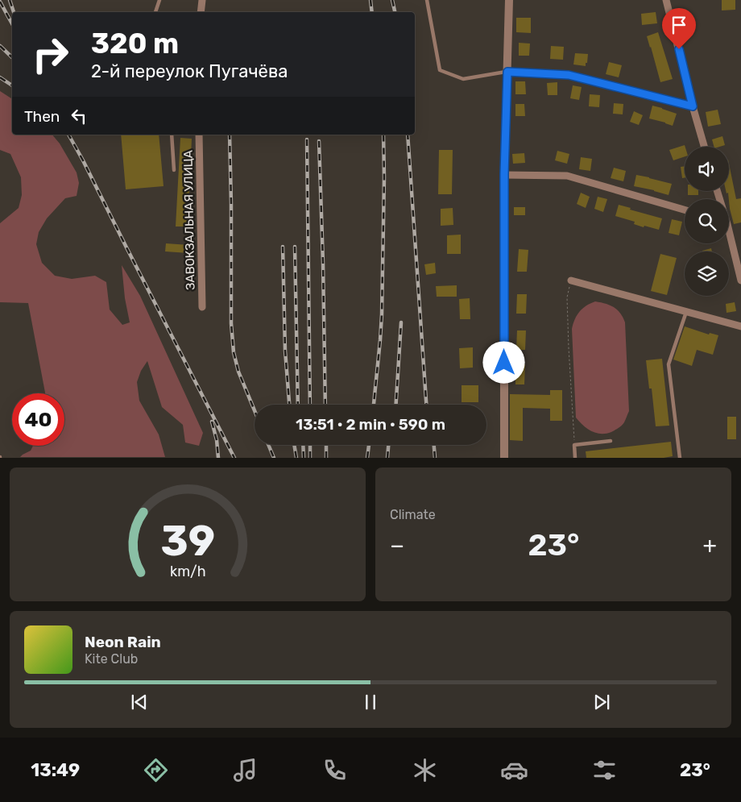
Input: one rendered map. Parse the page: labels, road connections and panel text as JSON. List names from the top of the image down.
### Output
{
  "streets": {
    "street": ["ЗАВОКЗАЛЬНАЯ УЛИЦА"]
  },
  "page": {
    "turn": ["320 m", "2-й переулок Пугачёва"],
    "then": "Then",
    "limit": "40",
    "trip": "13:51 · 2 min · 590 m",
    "tile": "Climate",
    "heat": ["−", "23°", "+"],
    "song": ["Neon Rain", "Kite Club"],
    "tabs": ["13:49", "23°"],
    "gauge": ["39", "km/h"]
  }
}
